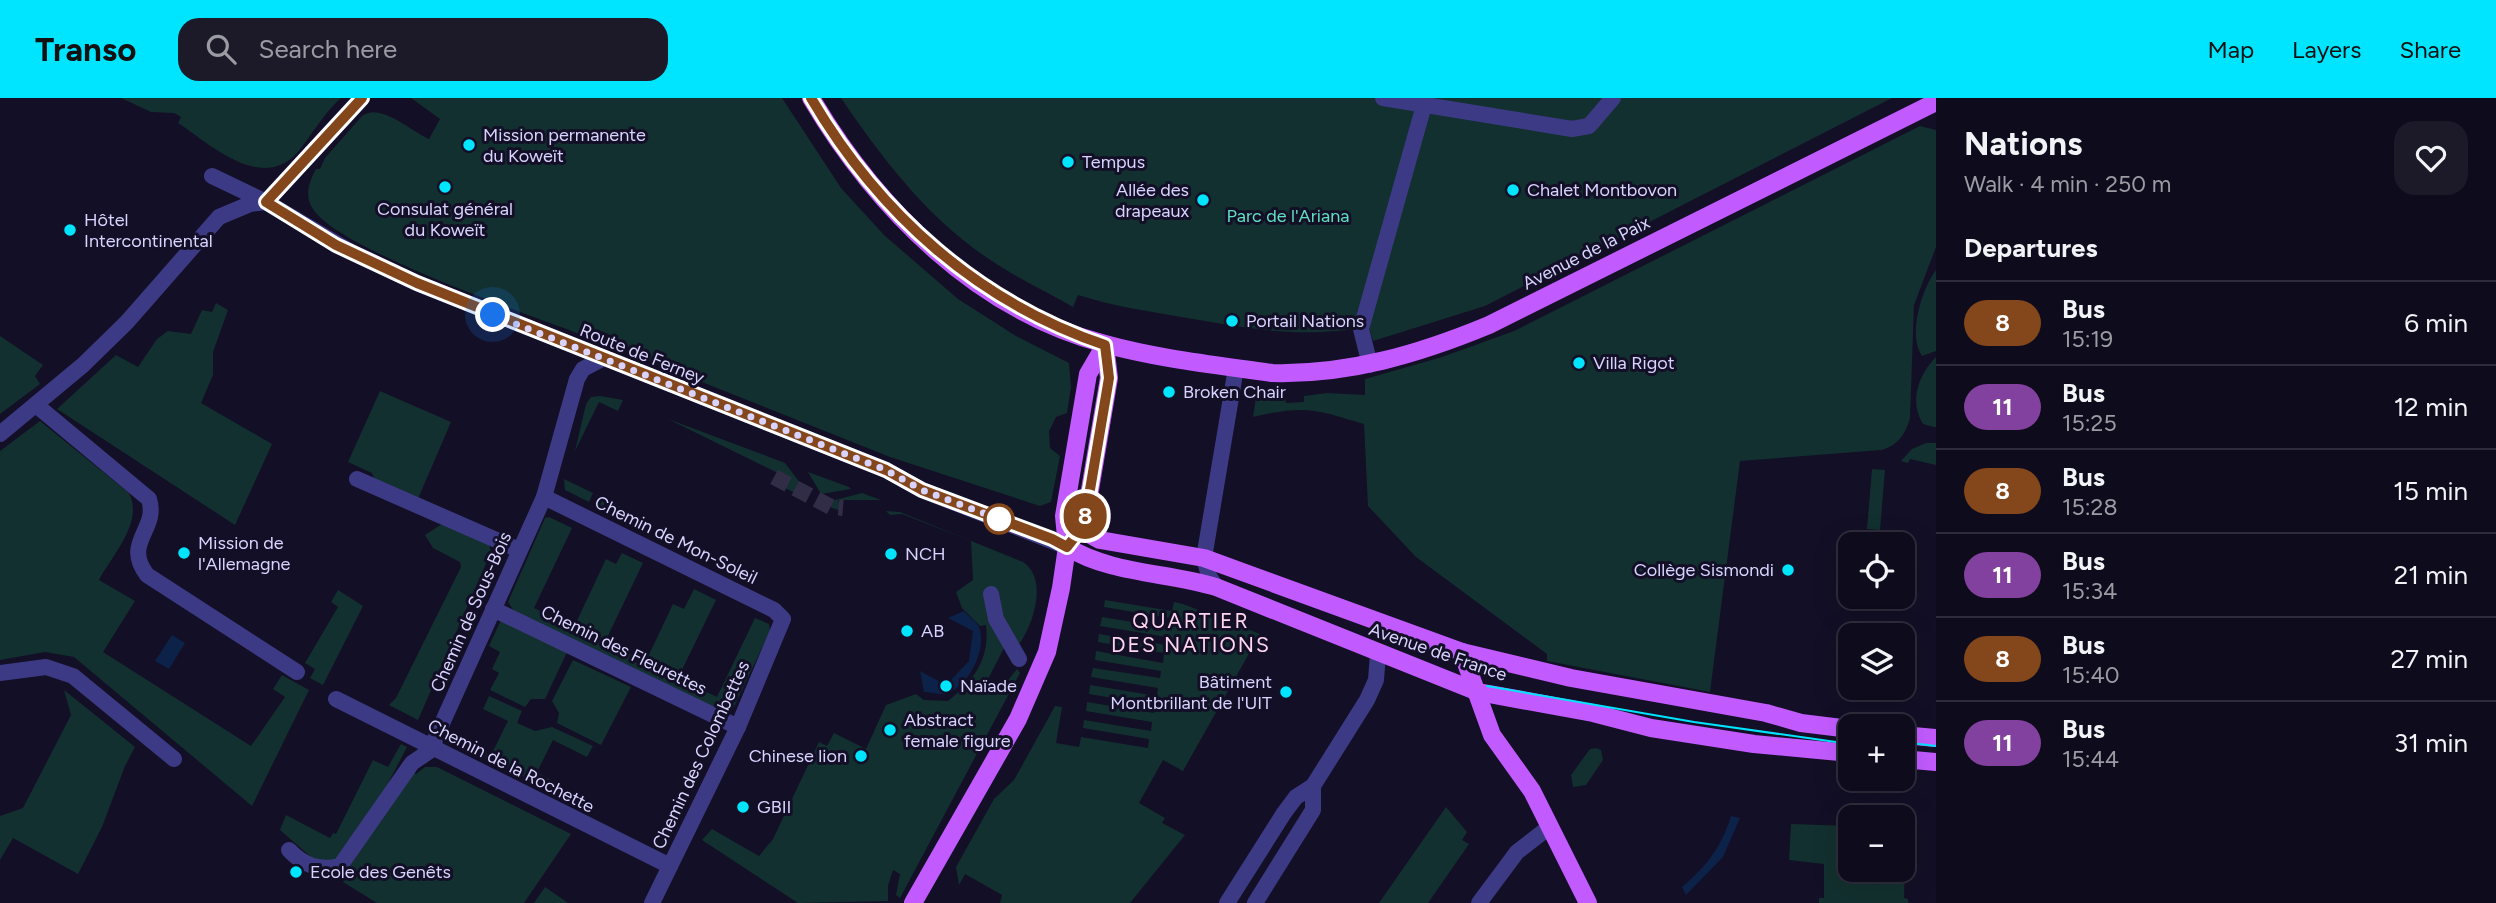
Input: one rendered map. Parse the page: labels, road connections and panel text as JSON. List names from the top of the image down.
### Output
{
  "streets": {
    "main road": ["Avenue de la Paix", "Avenue de France"],
    "street": [
      "Route de Ferney",
      "Chemin de Mon-Soleil",
      "Chemin de Sous-Bois",
      "Chemin des Fleurettes",
      "Chemin des Colombettes",
      "Chemin de la Rochette"
    ]
  },
  "crossings": [
    ["Route de Ferney", "Chemin de Sous-Bois"],
    ["Route de Ferney", "Avenue de France"],
    ["Chemin de Mon-Soleil", "Chemin de Sous-Bois"],
    ["Chemin de Mon-Soleil", "Chemin des Colombettes"],
    ["Chemin de Sous-Bois", "Chemin des Fleurettes"],
    ["Chemin de Sous-Bois", "Chemin de la Rochette"],
    ["Chemin des Fleurettes", "Chemin des Colombettes"],
    ["Chemin des Colombettes", "Chemin de la Rochette"]
  ],
  "districts": ["QUARTIER DES NATIONS"],
  "parks": ["Parc de l'Ariana"],
  "places": [
    "Mission permanente du Koweït",
    "Tempus",
    "Consulat général du Koweït",
    "Chalet Montbovon",
    "Allée des drapeaux",
    "Hôtel Intercontinental",
    "Portail Nations",
    "Villa Rigot",
    "Broken Chair",
    "Mission de l'Allemagne",
    "NCH",
    "Collège Sismondi",
    "AB",
    "Naïade",
    "Bâtiment Montbrillant de l'UIT",
    "Abstract female figure",
    "Chinese lion",
    "GBII",
    "Ecole des Genêts"
  ],
  "lines": ["bus line 8"],
  "page": {
    "header": "Transo",
    "search": "Search here",
    "nav": ["Map", "Layers", "Share"],
    "on_map": "8",
    "heading": [
      ["Nations", "Walk · 4 min · 250 m"],
      "Departures"
    ],
    "list": [
      {
        "mark": "8",
        "name": "Bus",
        "note": "15:19",
        "value": "6 min"
      },
      {
        "mark": "11",
        "name": "Bus",
        "note": "15:25",
        "value": "12 min"
      },
      {
        "mark": "8",
        "name": "Bus",
        "note": "15:28",
        "value": "15 min"
      },
      {
        "mark": "11",
        "name": "Bus",
        "note": "15:34",
        "value": "21 min"
      },
      {
        "mark": "8",
        "name": "Bus",
        "note": "15:40",
        "value": "27 min"
      },
      {
        "mark": "11",
        "name": "Bus",
        "note": "15:44",
        "value": "31 min"
      }
    ],
    "map_buttons": ["+", "−"]
  }
}
